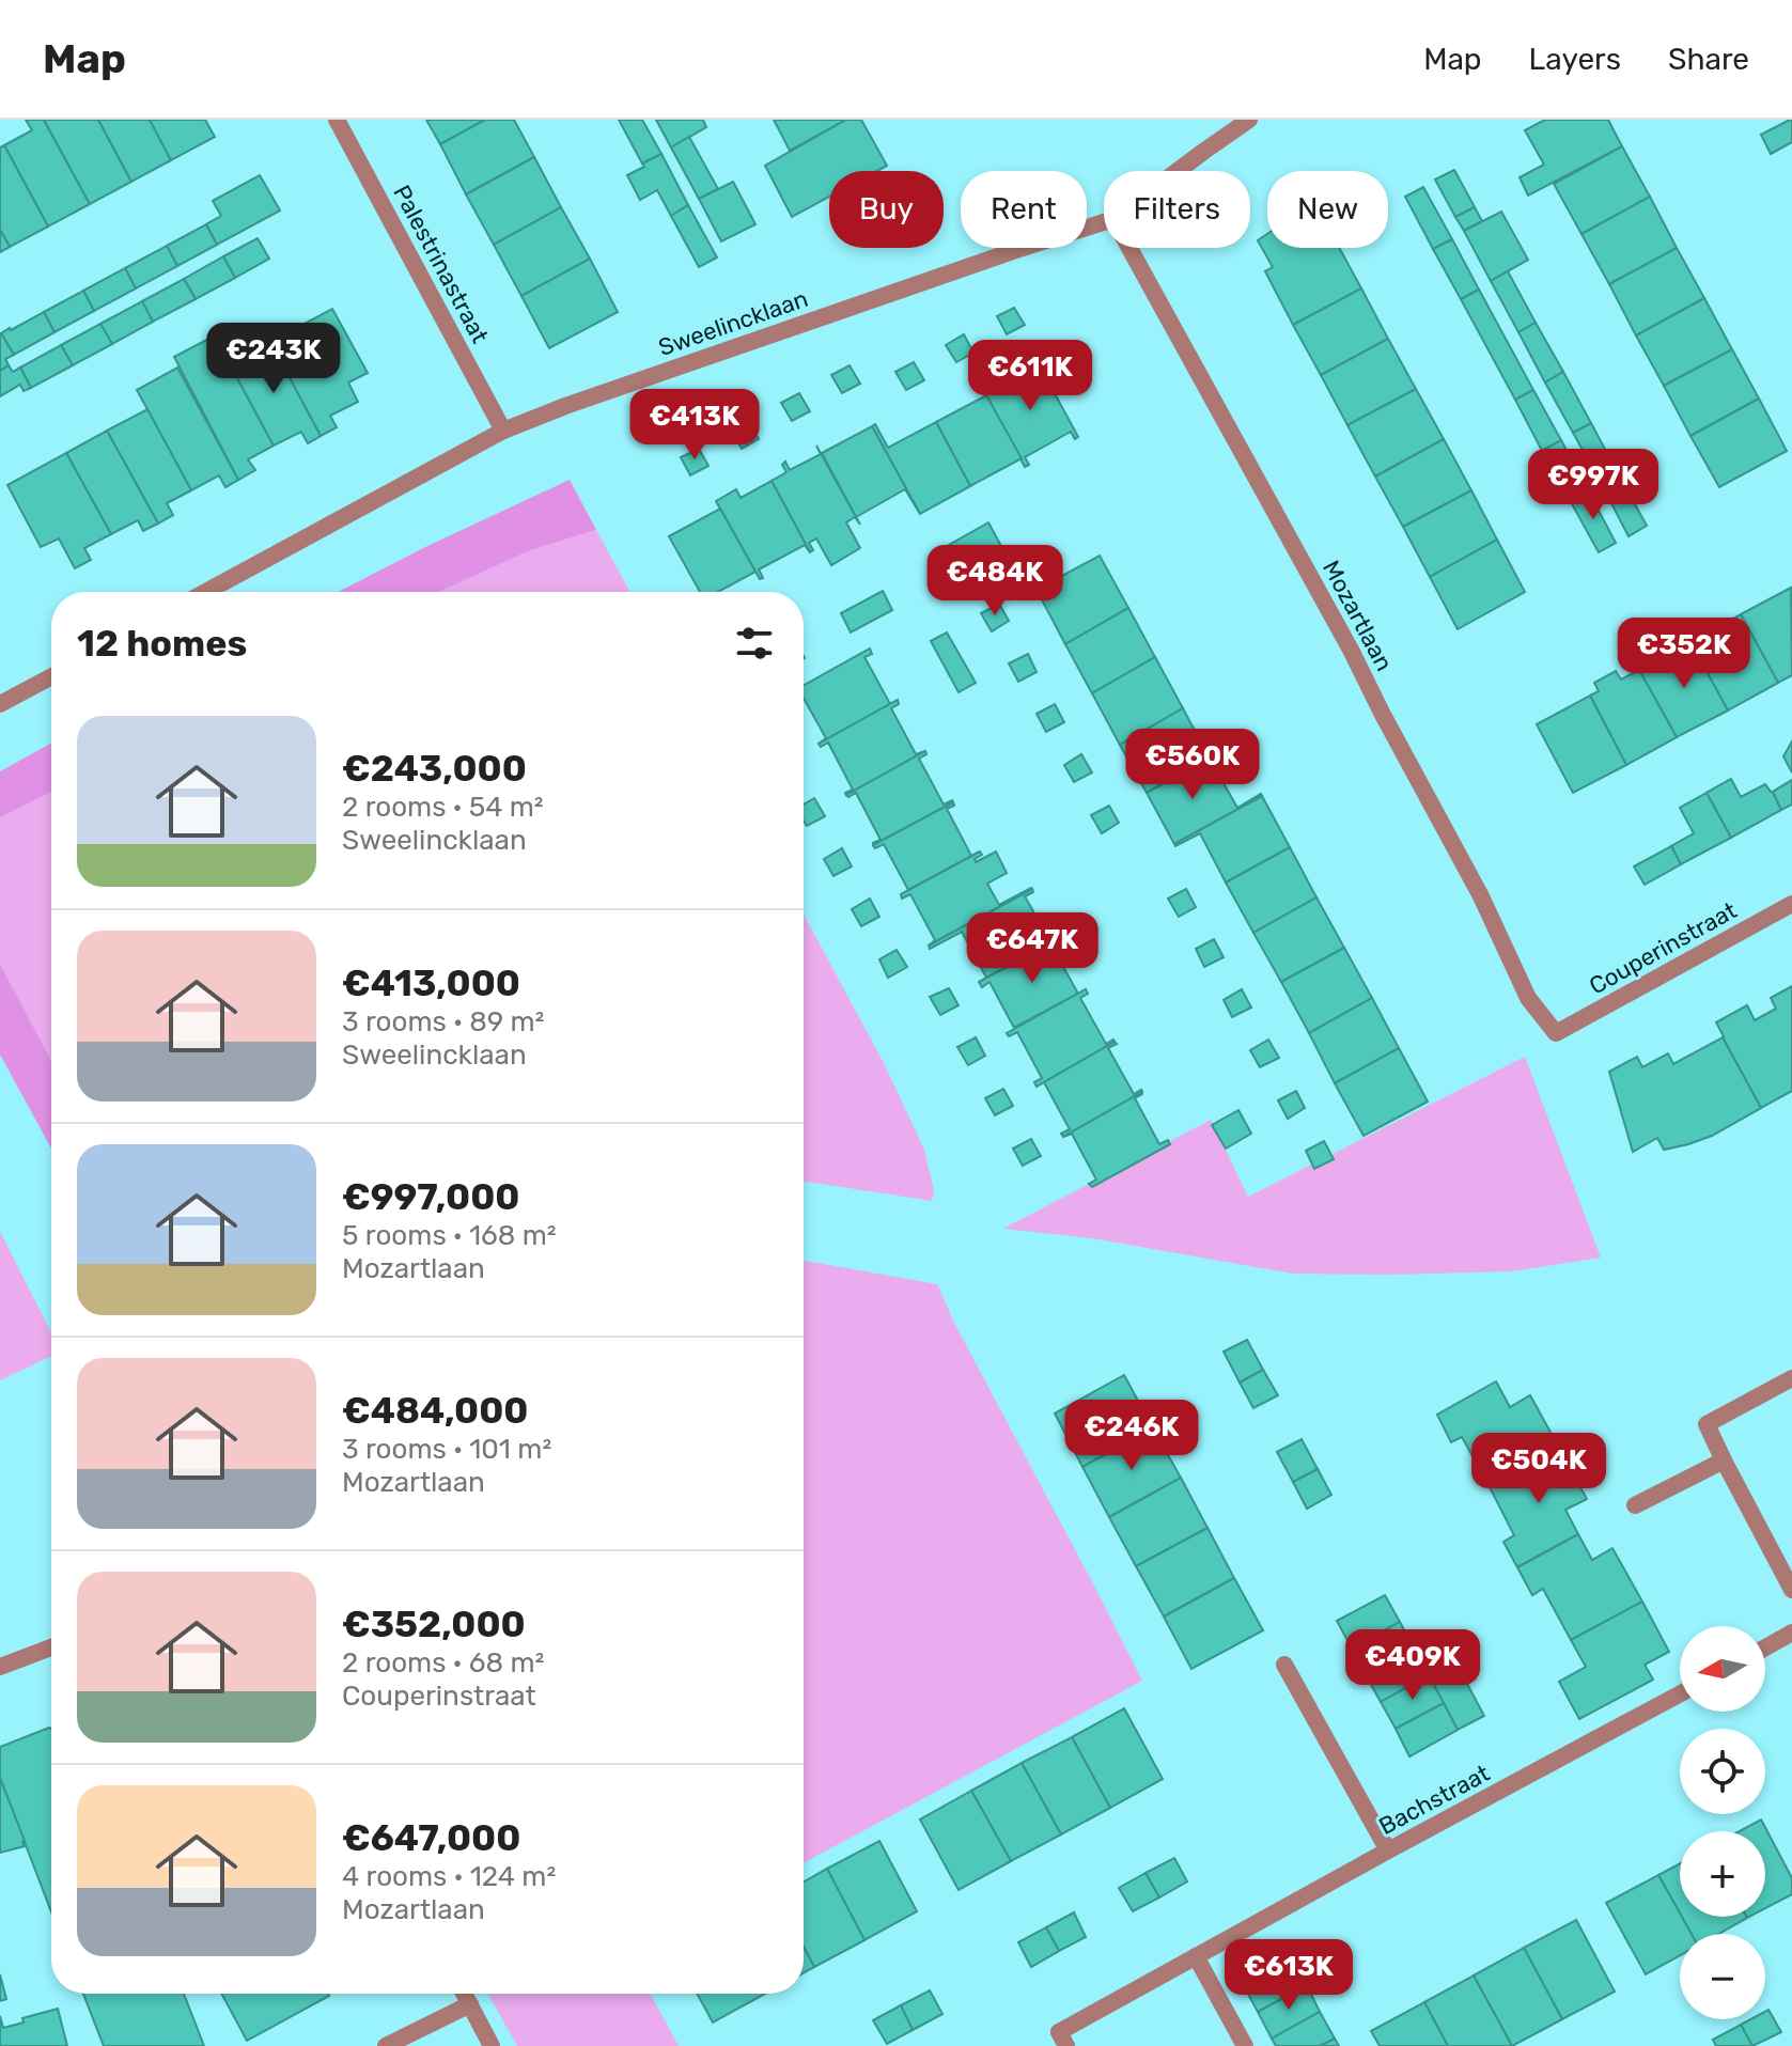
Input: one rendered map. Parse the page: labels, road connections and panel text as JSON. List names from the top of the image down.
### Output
{
  "streets": {
    "street": [
      "Palestrinastraat",
      "Sweelincklaan",
      "Mozartlaan",
      "Couperinstraat",
      "Bachstraat"
    ]
  },
  "crossings": [
    ["Palestrinastraat", "Sweelincklaan"],
    ["Mozartlaan", "Couperinstraat"]
  ],
  "north": "left",
  "page": {
    "header": "Map",
    "nav": ["Map", "Layers", "Share"],
    "chip": [
      "Buy",
      "Rent",
      "Filters",
      "New"
    ],
    "price": [
      "€243K",
      "€611K",
      "€413K",
      "€997K",
      "€484K",
      "€352K",
      "€560K",
      "€647K",
      "€246K",
      "€504K",
      "€409K",
      "€613K"
    ],
    "heading": "12 homes",
    "list": [
      {
        "name": "€243,000",
        "note": "2 rooms · 54 m² · Sweelincklaan"
      },
      {
        "name": "€413,000",
        "note": "3 rooms · 89 m² · Sweelincklaan"
      },
      {
        "name": "€997,000",
        "note": "5 rooms · 168 m² · Mozartlaan"
      },
      {
        "name": "€484,000",
        "note": "3 rooms · 101 m² · Mozartlaan"
      },
      {
        "name": "€352,000",
        "note": "2 rooms · 68 m² · Couperinstraat"
      },
      {
        "name": "€647,000",
        "note": "4 rooms · 124 m² · Mozartlaan"
      }
    ],
    "map_buttons": ["+", "−"]
  }
}
